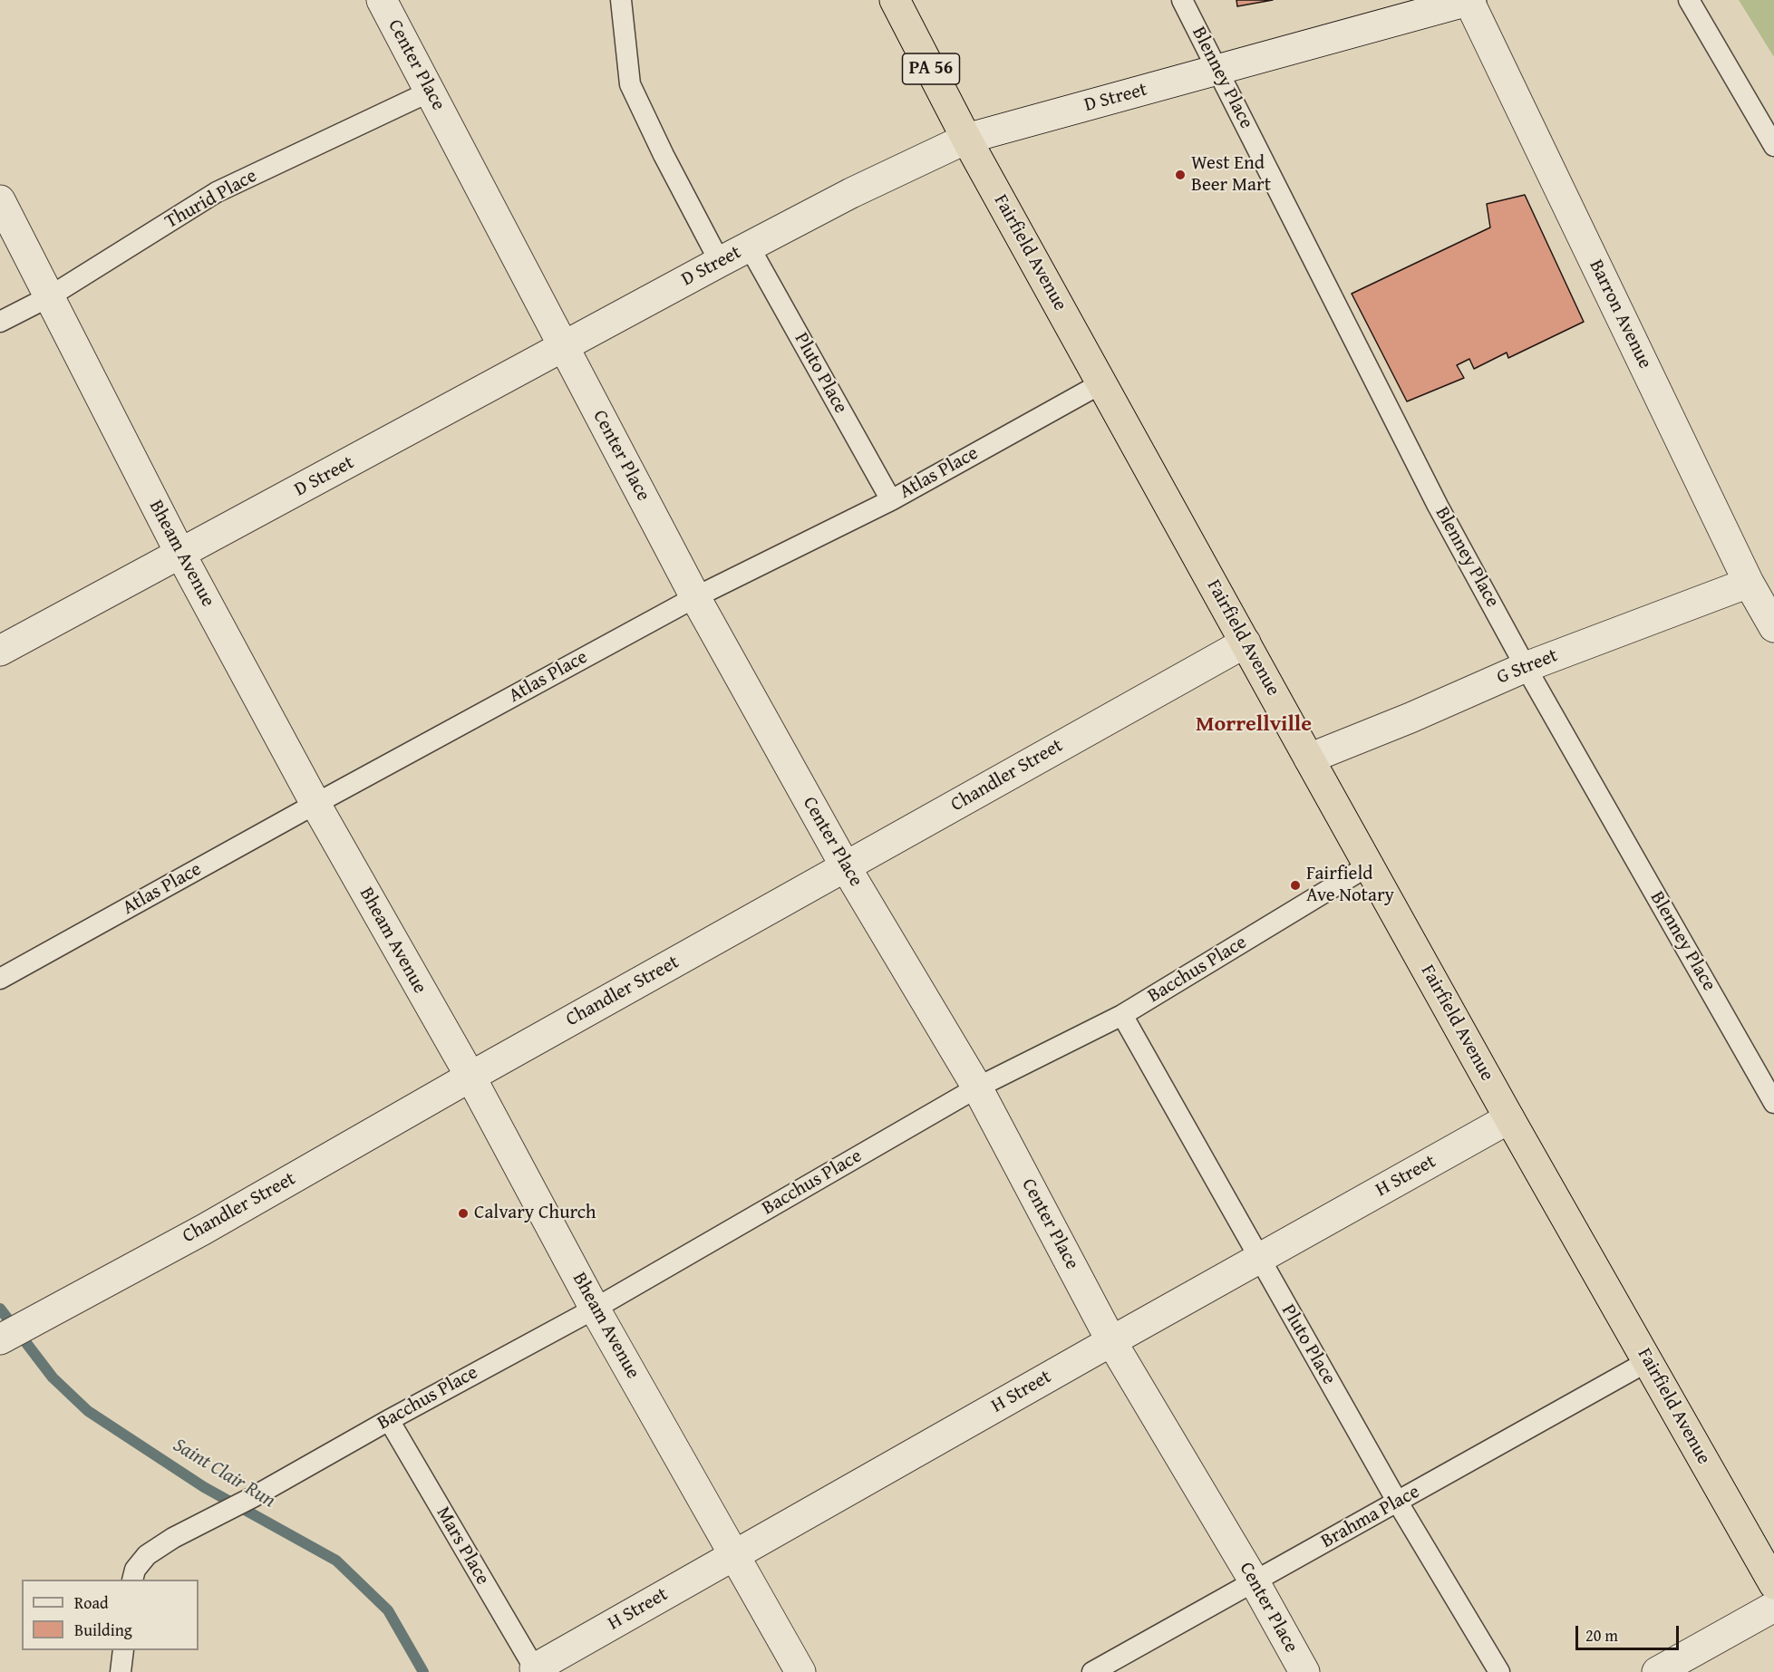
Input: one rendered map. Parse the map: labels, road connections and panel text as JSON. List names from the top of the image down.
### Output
{
  "streets": {
    "highway": ["PA 56", "Fairfield Avenue"],
    "street": [
      "Center Place",
      "D Street",
      "Barron Avenue",
      "Bheam Avenue",
      "G Street",
      "Chandler Street",
      "H Street"
    ],
    "lane": [
      "Blenney Place",
      "Thurid Place",
      "Pluto Place",
      "Atlas Place",
      "Bacchus Place",
      "Brahma Place",
      "Mars Place"
    ]
  },
  "crossings": [
    ["Center Place", "D Street"],
    ["Center Place", "Thurid Place"],
    ["Center Place", "Atlas Place"],
    ["Center Place", "Chandler Street"],
    ["Center Place", "Bacchus Place"],
    ["Center Place", "H Street"],
    ["Center Place", "Brahma Place"],
    ["Blenney Place", "D Street"],
    ["Blenney Place", "G Street"],
    ["D Street", "Fairfield Avenue"],
    ["D Street", "Barron Avenue"],
    ["D Street", "Pluto Place"],
    ["D Street", "Bheam Avenue"],
    ["Thurid Place", "Bheam Avenue"],
    ["Fairfield Avenue", "Atlas Place"],
    ["Fairfield Avenue", "G Street"],
    ["Fairfield Avenue", "Chandler Street"],
    ["Fairfield Avenue", "Bacchus Place"],
    ["Fairfield Avenue", "H Street"],
    ["Fairfield Avenue", "Brahma Place"],
    ["Barron Avenue", "G Street"],
    ["Pluto Place", "Atlas Place"],
    ["Pluto Place", "Bacchus Place"],
    ["Pluto Place", "H Street"],
    ["Pluto Place", "Brahma Place"],
    ["Atlas Place", "Bheam Avenue"],
    ["Bheam Avenue", "Chandler Street"],
    ["Bheam Avenue", "Bacchus Place"],
    ["Bheam Avenue", "H Street"],
    ["Bacchus Place", "Mars Place"],
    ["H Street", "Mars Place"]
  ],
  "districts": ["Morrellville"],
  "water": ["Saint Clair Run"],
  "places": ["West End Beer Mart", "Fairfield Ave Notary", "Calvary Church"],
  "legend": ["Road", "Building"],
  "scale_bar": "20 m"
}
